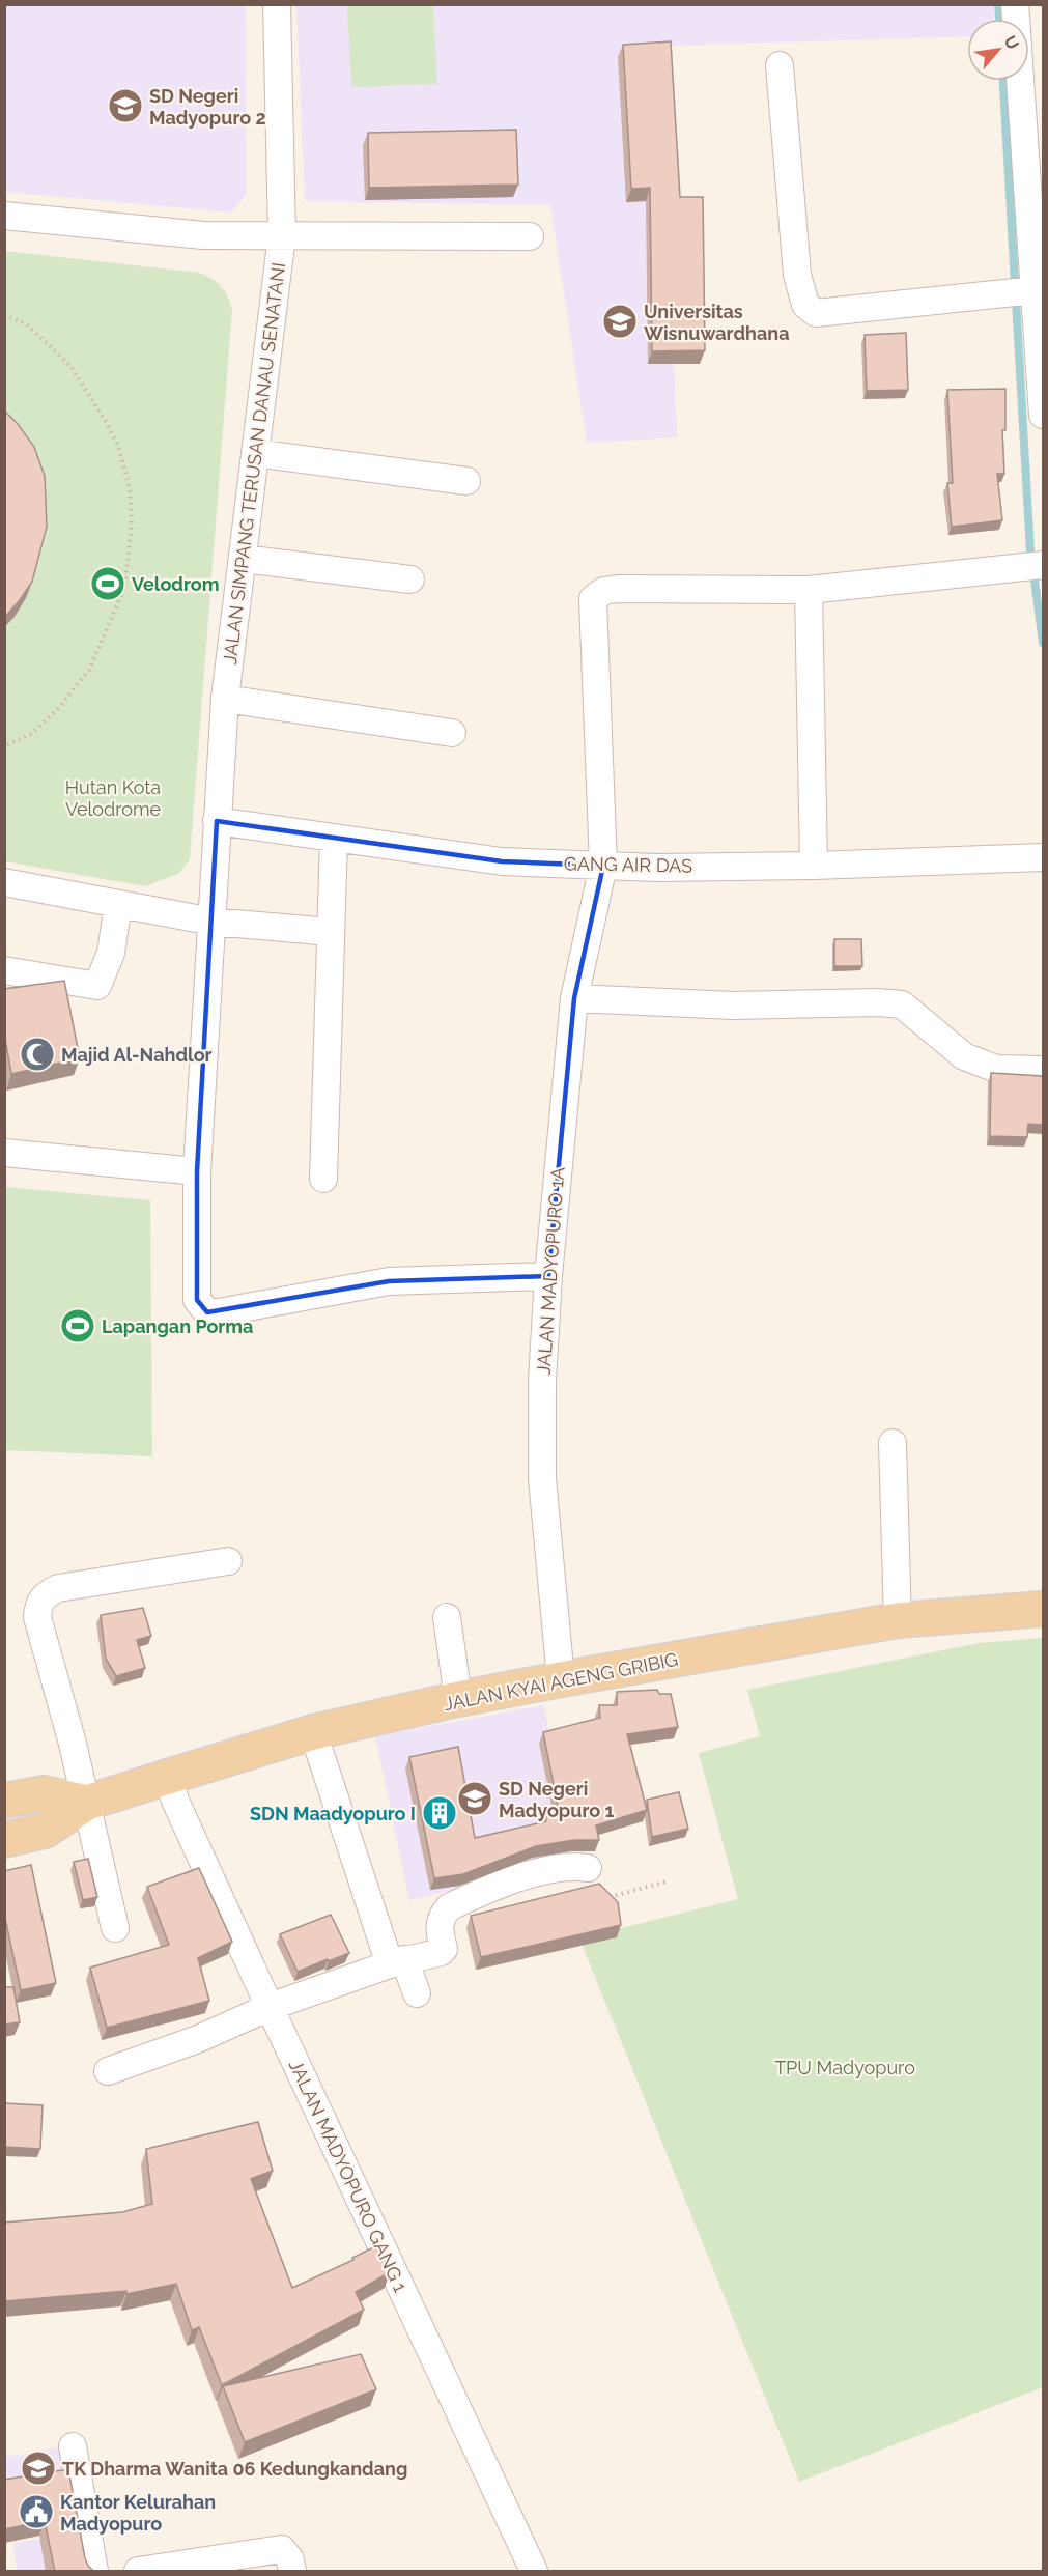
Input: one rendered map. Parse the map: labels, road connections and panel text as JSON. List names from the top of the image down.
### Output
{
  "streets": {
    "main road": ["JALAN KYAI AGENG GRIBIG"],
    "street": [
      "JALAN SIMPANG TERUSAN DANAU SENATANI",
      "GANG AIR DAS",
      "JALAN MADYOPURO 1A",
      "JALAN MADYOPURO GANG 1"
    ]
  },
  "crossings": [
    ["JALAN SIMPANG TERUSAN DANAU SENATANI", "GANG AIR DAS"],
    ["JALAN SIMPANG TERUSAN DANAU SENATANI", "JALAN MADYOPURO 1A"],
    ["GANG AIR DAS", "JALAN MADYOPURO 1A"],
    ["JALAN MADYOPURO 1A", "JALAN KYAI AGENG GRIBIG"],
    ["JALAN KYAI AGENG GRIBIG", "JALAN MADYOPURO GANG 1"]
  ],
  "parks": ["Hutan Kota Velodrome", "TPU Madyopuro"],
  "places": {
    "school or university": [
      "SD Negeri Madyopuro 2",
      "Universitas Wisnuwardhana",
      "SD Negeri Madyopuro 1",
      "TK Dharma Wanita 06 Kedungkandang"
    ],
    "sports": ["Velodrom", "Lapangan Porma"],
    "mosque": ["Majid Al-Nahdlor"],
    "building": ["SDN Maadyopuro I"],
    "public building": ["Kantor Kelurahan Madyopuro"]
  },
  "north": "top right"
}
